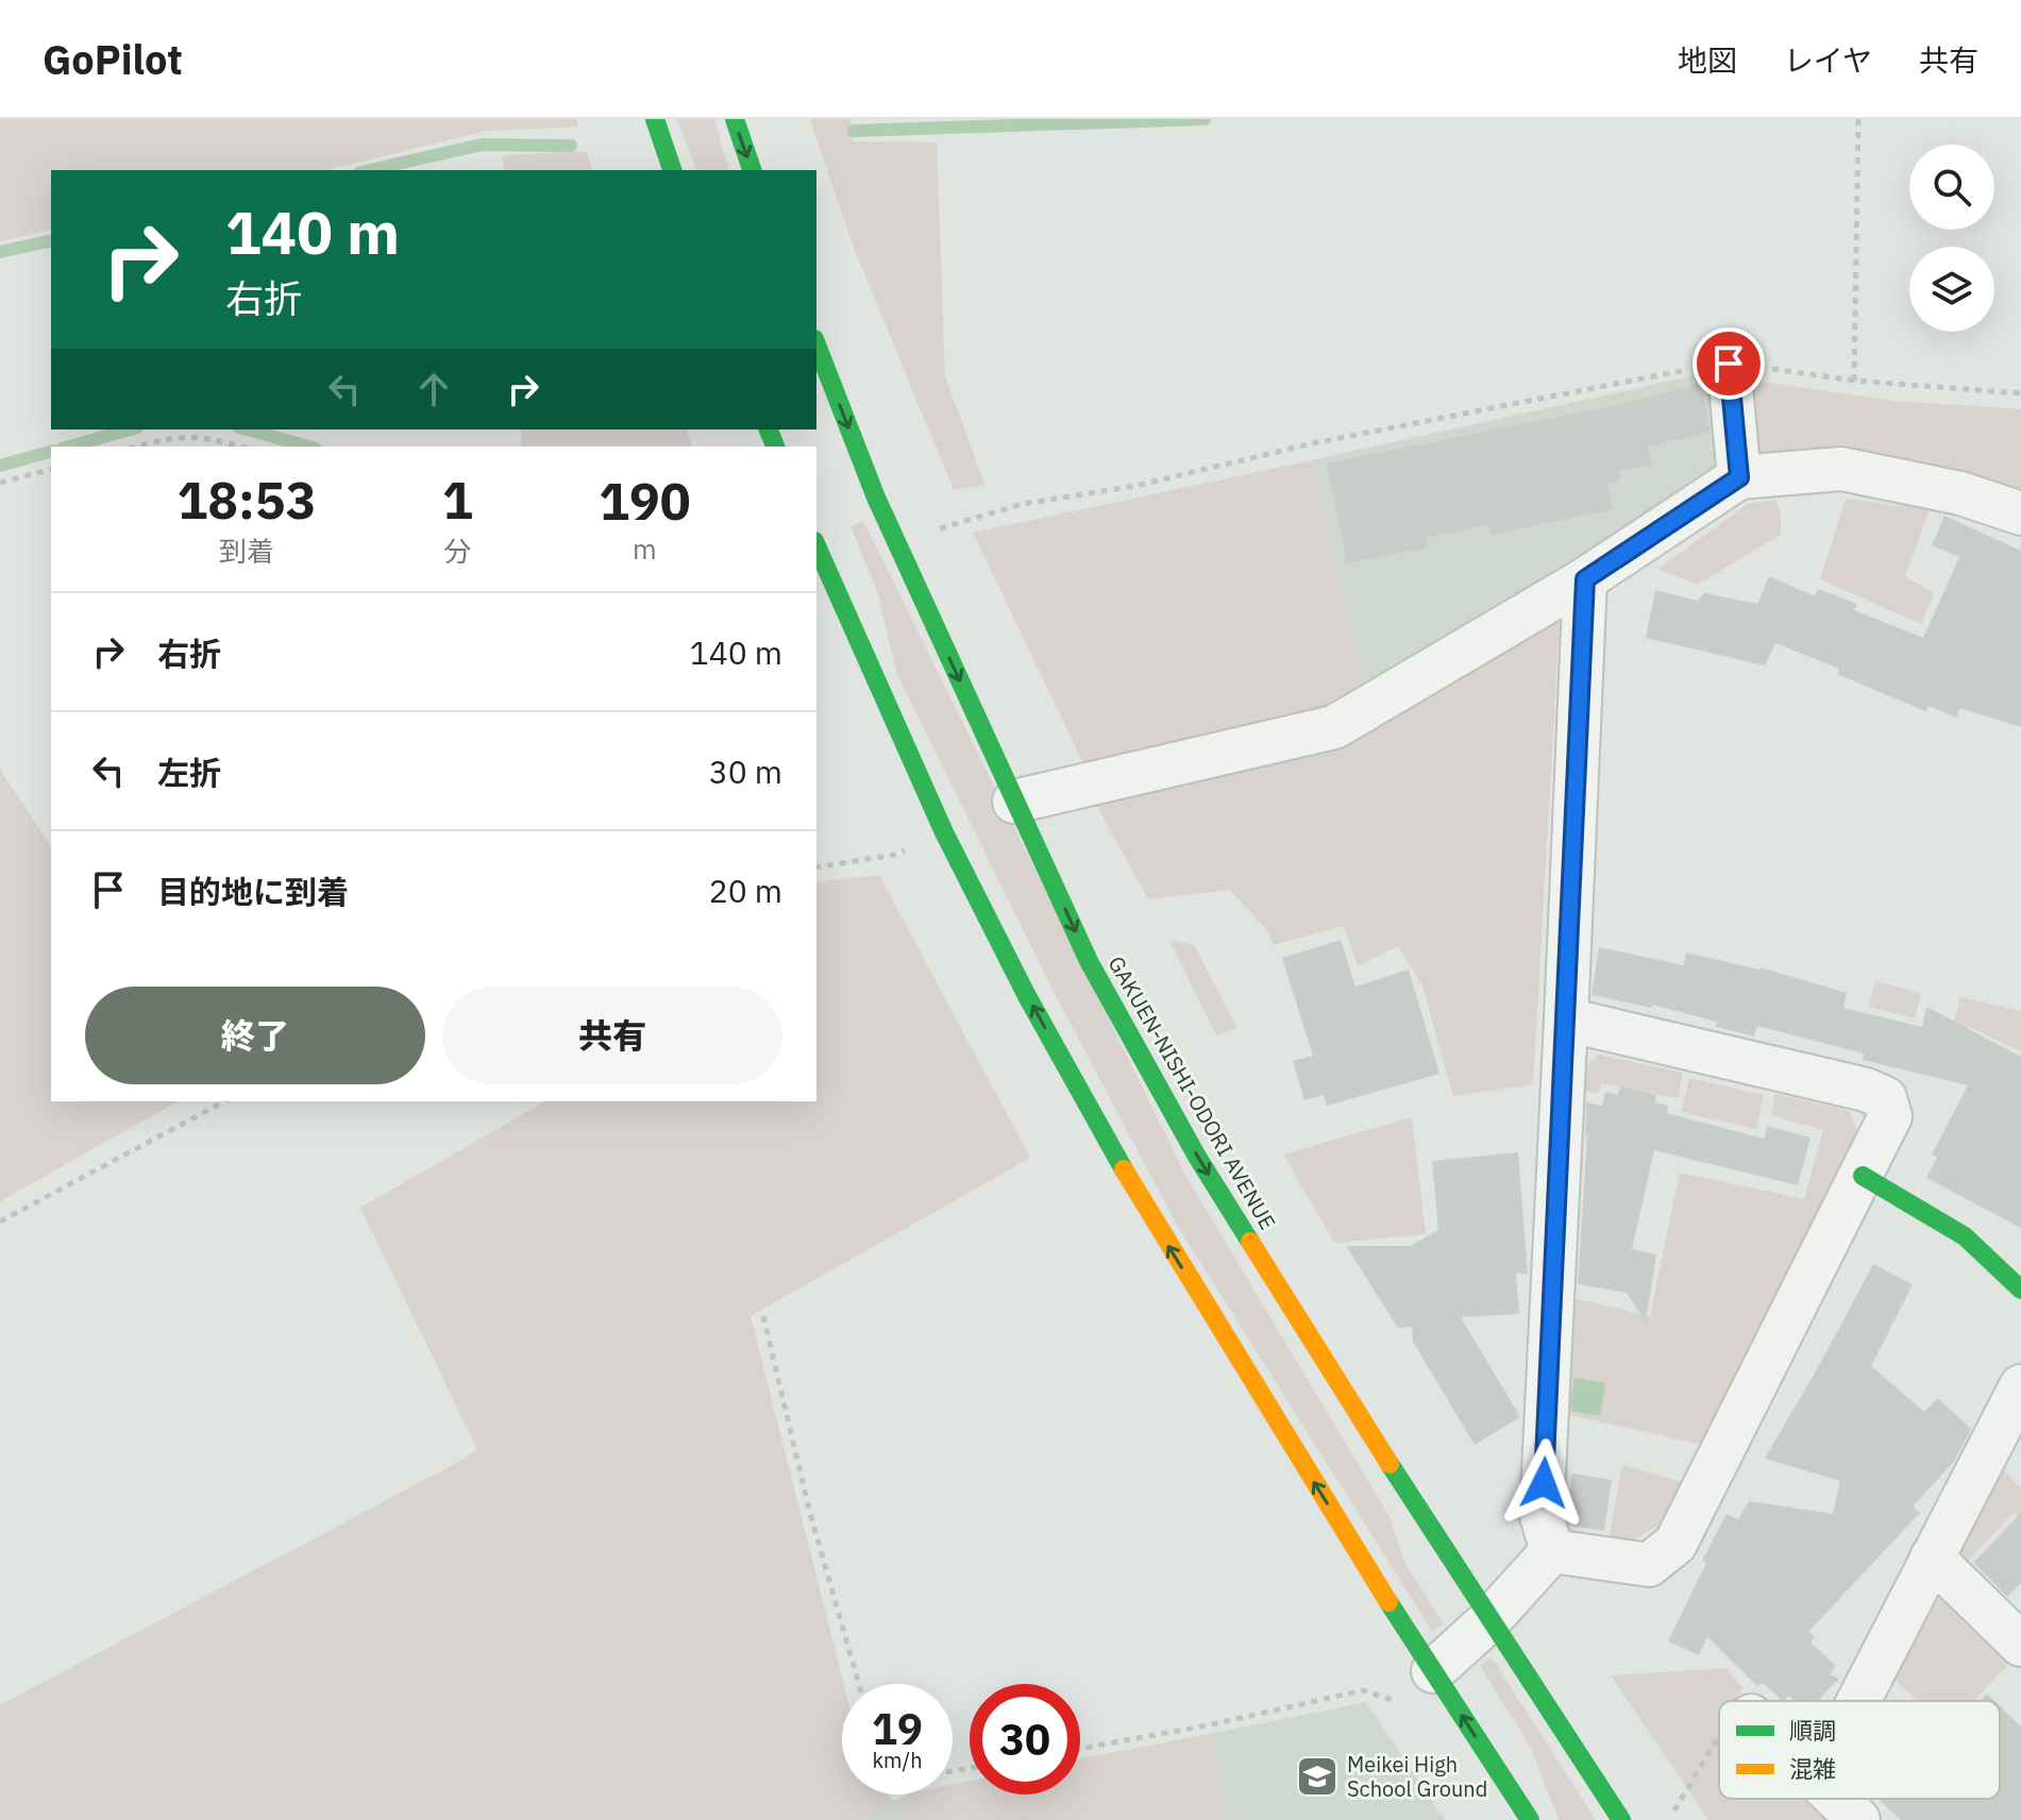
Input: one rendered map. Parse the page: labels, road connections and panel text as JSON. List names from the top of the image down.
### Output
{
  "streets": {
    "main road": ["GAKUEN-NISHI-ODORI AVENUE"]
  },
  "places": {
    "school or university": ["Meikei High School Ground"]
  },
  "legend": ["順調", "混雑"],
  "page": {
    "header": "GoPilot",
    "nav": ["地図", "レイヤ", "共有"],
    "turn": ["140 m", "右折"],
    "eta": [
      "18:53",
      "到着",
      "1",
      "分",
      "190",
      "m"
    ],
    "list": [
      {
        "name": "右折",
        "value": "140 m"
      },
      {
        "name": "左折",
        "value": "30 m"
      },
      {
        "name": "目的地に到着",
        "value": "20 m"
      }
    ],
    "buttons": ["終了", "共有"],
    "speed": "19 km/h",
    "limit": "30"
  }
}
